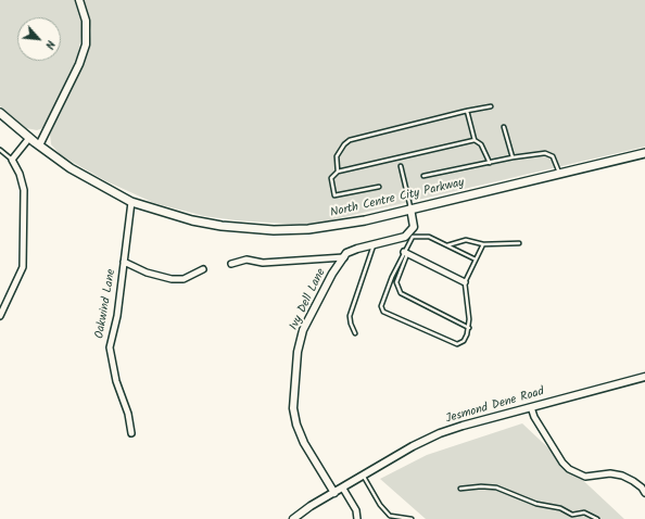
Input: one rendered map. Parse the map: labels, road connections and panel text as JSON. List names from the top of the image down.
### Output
{
  "streets": {
    "main road": ["North Centre City Parkway"],
    "street": ["Ivy Dell Lane", "Oakwind Lane", "Jesmond Dene Road"]
  },
  "crossings": [
    ["North Centre City Parkway", "Oakwind Lane"],
    ["Ivy Dell Lane", "Jesmond Dene Road"]
  ],
  "north": "bottom right"
}
